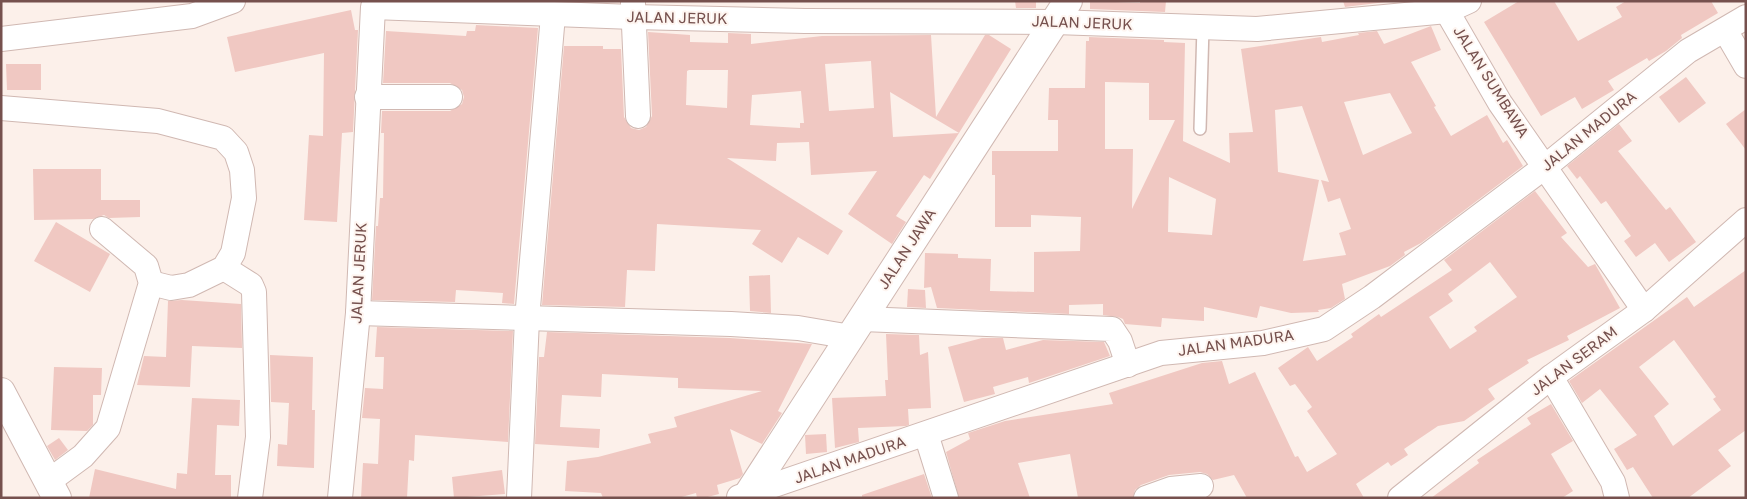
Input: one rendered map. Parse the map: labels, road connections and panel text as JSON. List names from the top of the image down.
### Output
{
  "streets": {
    "street": [
      "JALAN JERUK",
      "JALAN SUMBAWA",
      "JALAN MADURA",
      "JALAN JAWA",
      "JALAN SERAM"
    ]
  },
  "crossings": [
    ["JALAN JERUK", "JALAN SUMBAWA"],
    ["JALAN JERUK", "JALAN JAWA"],
    ["JALAN SUMBAWA", "JALAN MADURA"],
    ["JALAN SUMBAWA", "JALAN SERAM"],
    ["JALAN MADURA", "JALAN JAWA"]
  ]
}
